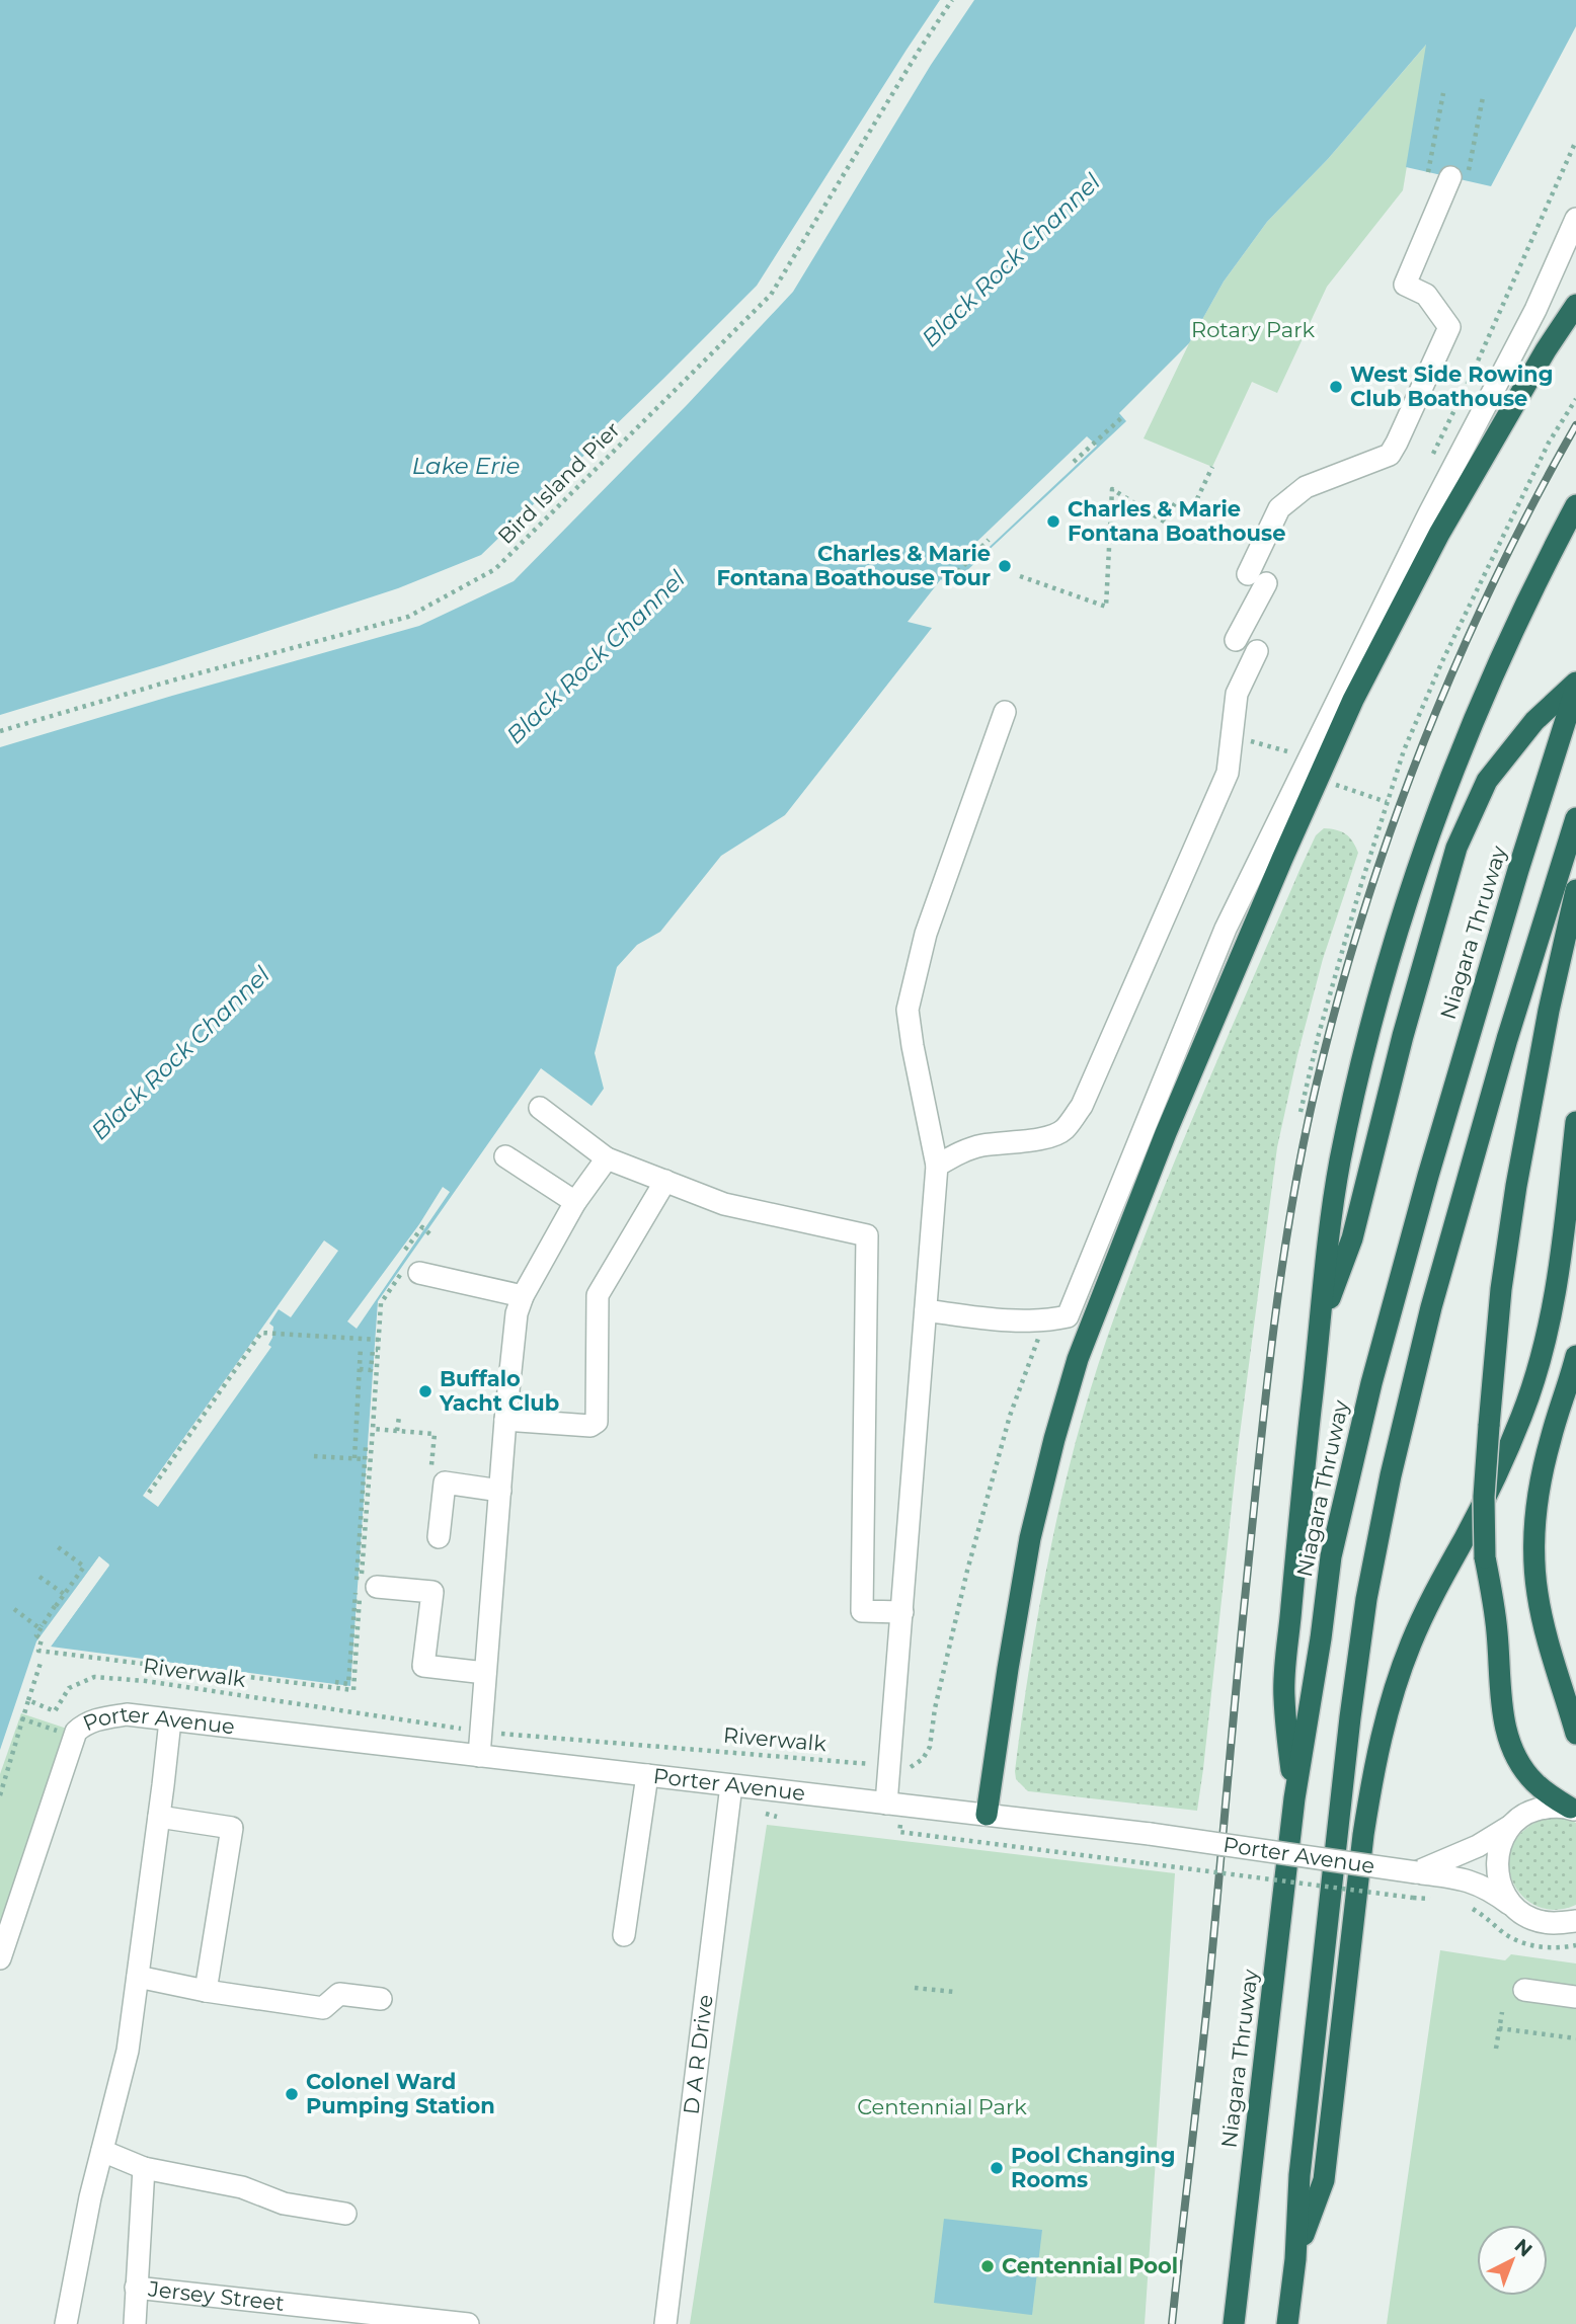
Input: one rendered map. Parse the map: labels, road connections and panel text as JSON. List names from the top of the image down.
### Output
{
  "streets": {
    "highway": ["Niagara Thruway"],
    "street": ["Porter Avenue", "D A R Drive", "Jersey Street"],
    "path": ["Bird Island Pier", "Riverwalk"]
  },
  "crossings": [
    ["Porter Avenue", "D A R Drive"]
  ],
  "water": ["Black Rock Channel", "Lake Erie"],
  "parks": ["Rotary Park", "Centennial Park"],
  "places": [
    "West Side Rowing Club Boathouse",
    "Charles & Marie Fontana Boathouse",
    "Charles & Marie Fontana Boathouse Tour",
    "Buffalo Yacht Club",
    "Colonel Ward Pumping Station",
    "Pool Changing Rooms",
    "Centennial Pool"
  ],
  "north": "top right"
}
